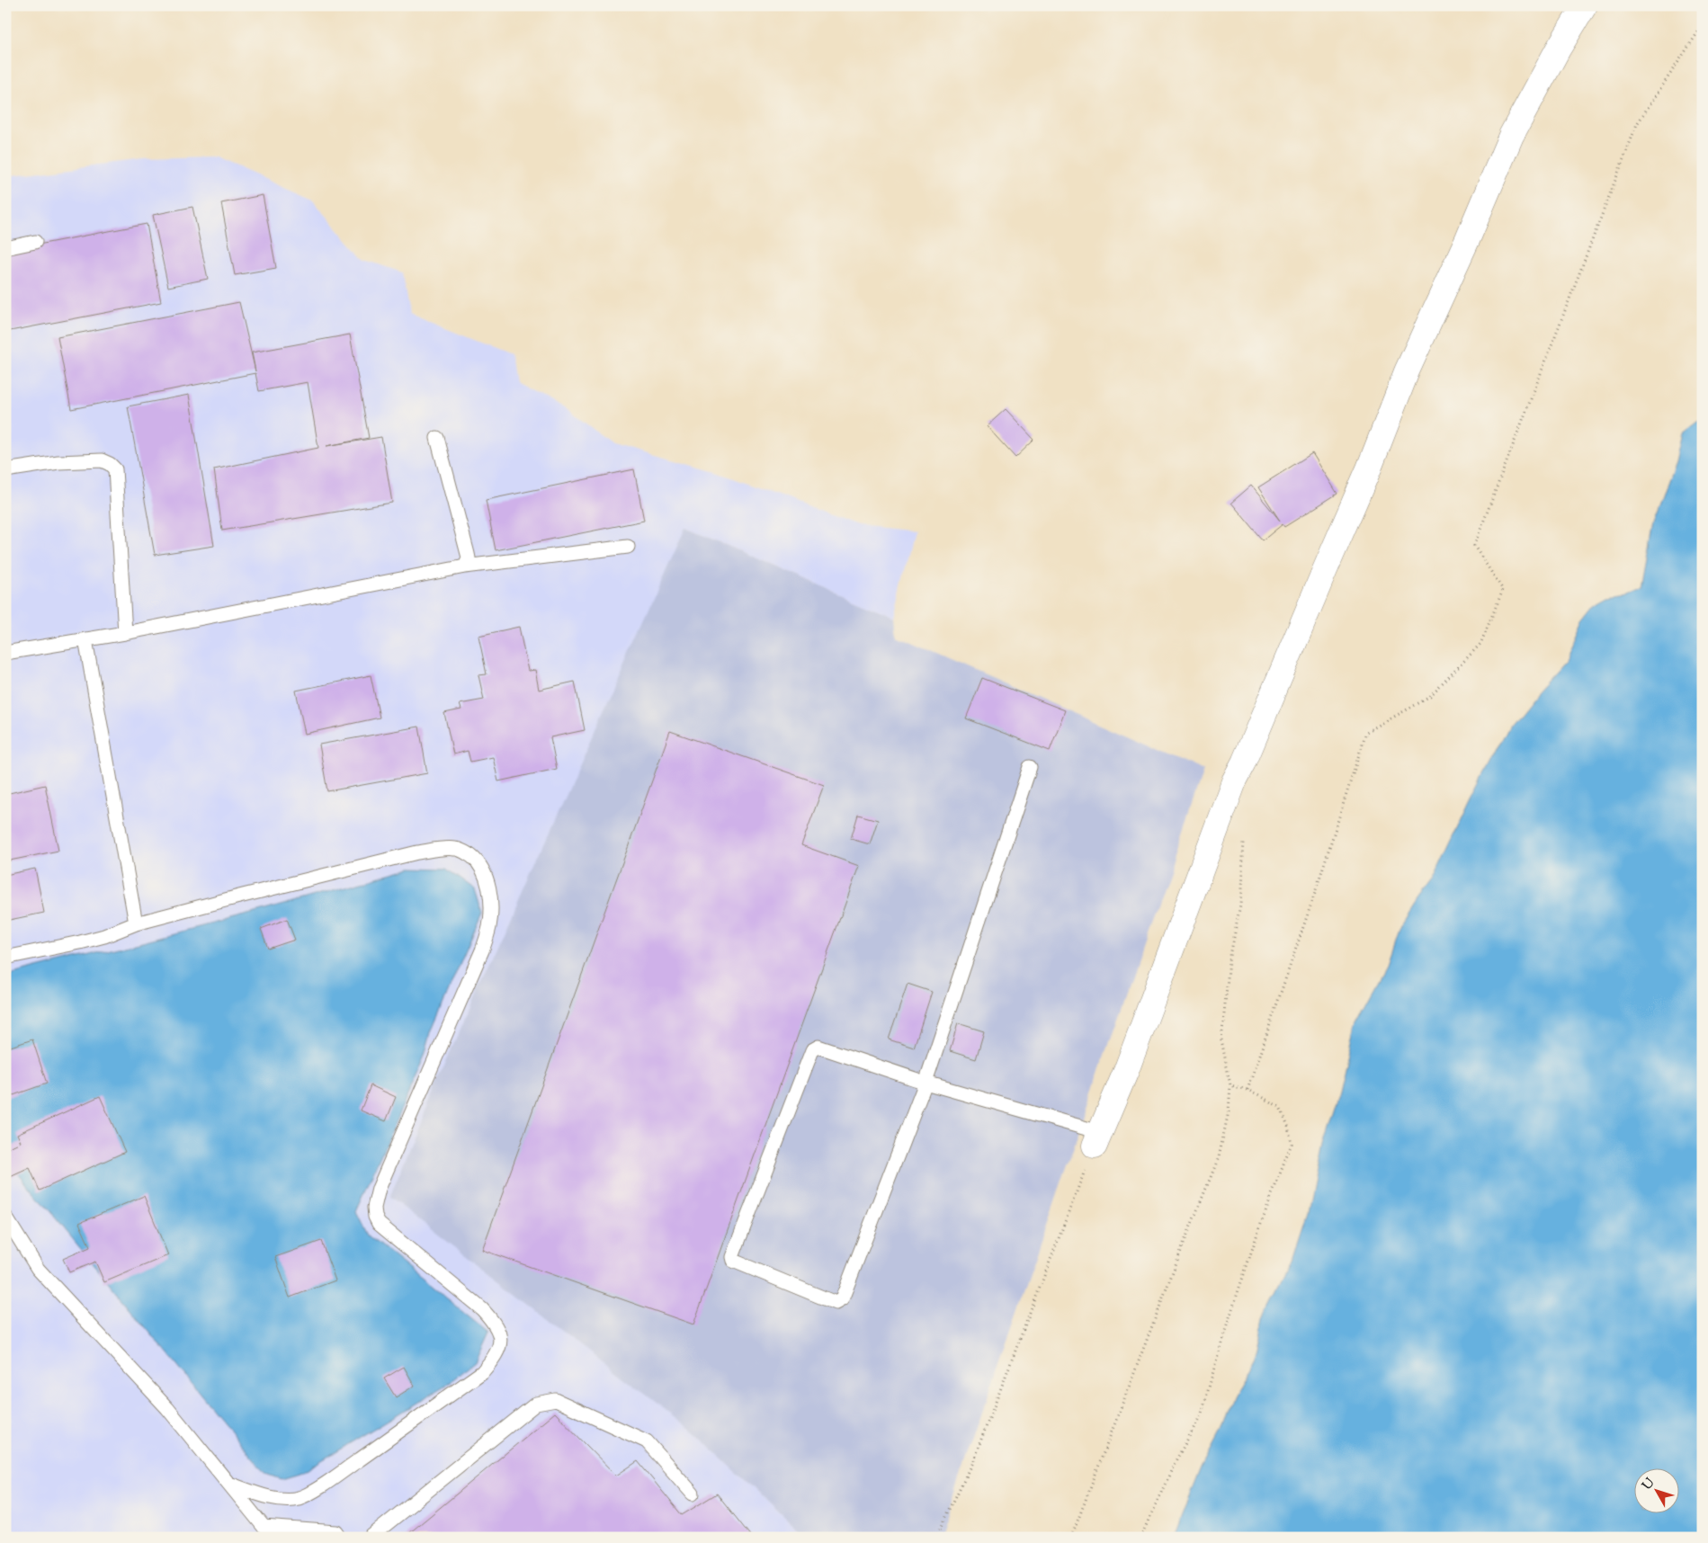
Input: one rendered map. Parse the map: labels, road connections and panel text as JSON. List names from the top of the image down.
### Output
{
  "north": "top left"
}
